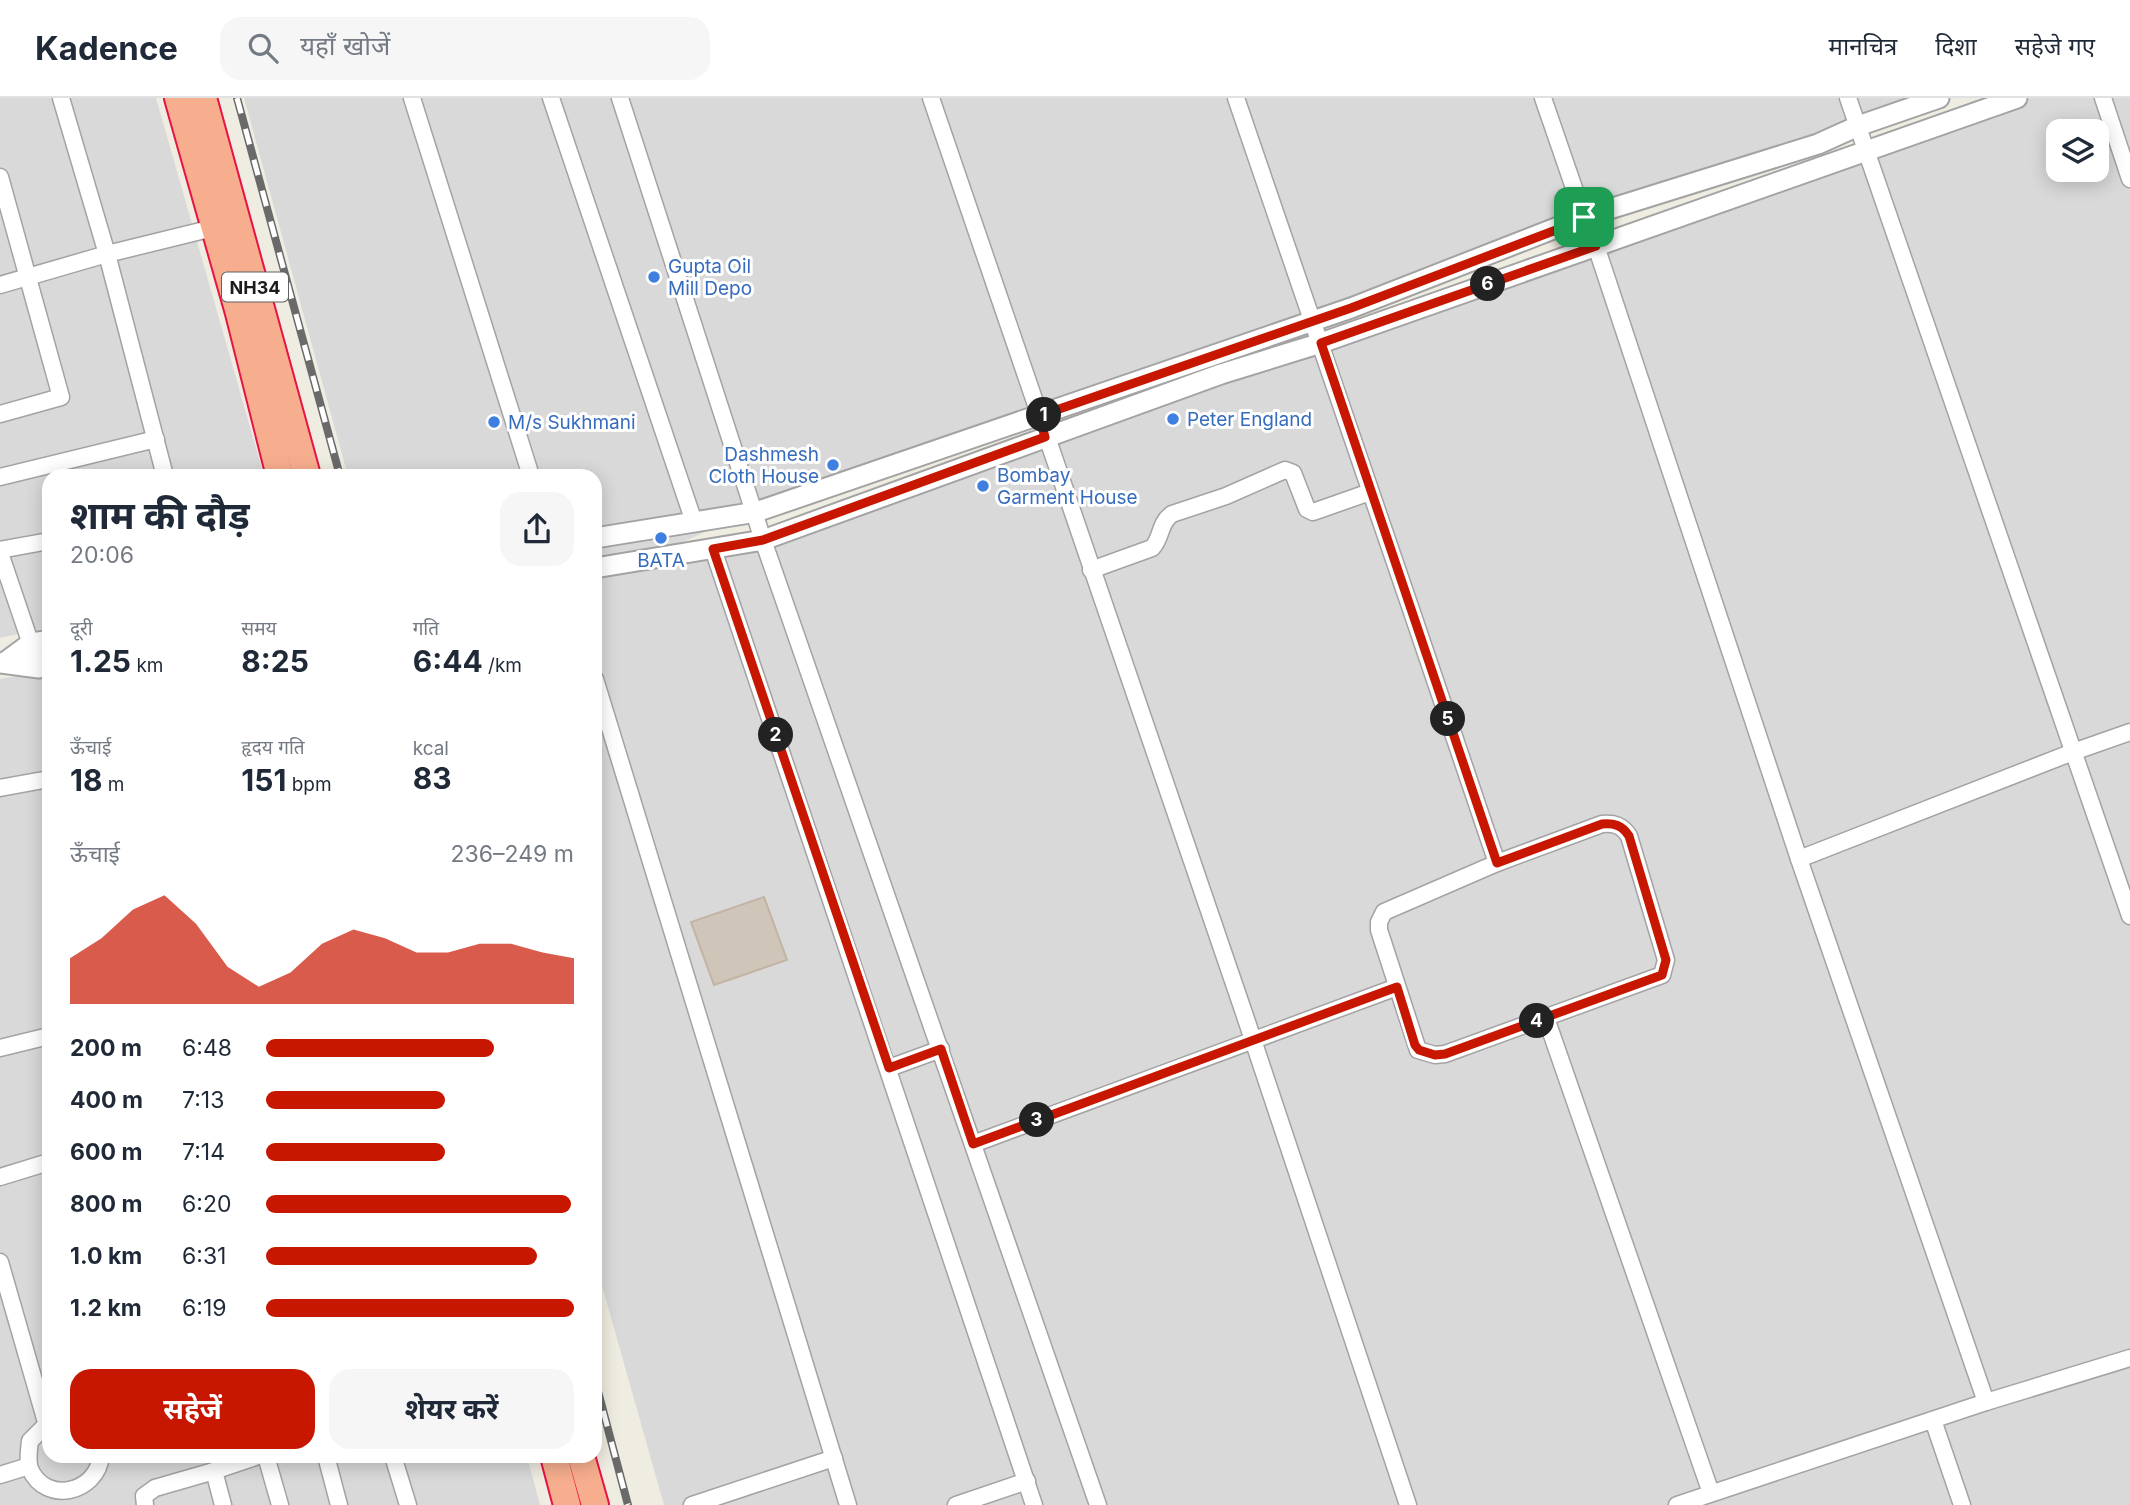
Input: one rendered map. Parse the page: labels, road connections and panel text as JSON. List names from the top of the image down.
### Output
{
  "streets": {
    "highway": ["NH34"]
  },
  "places": [
    "Gupta Oil Mill Depo",
    "Peter England",
    "M/s Sukhmani",
    "Dashmesh Cloth House",
    "Bombay Garment House",
    "BATA"
  ],
  "page": {
    "header": "Kadence",
    "search": "यहाँ खोजें",
    "nav": ["मानचित्र", "दिशा", "सहेजे गए"],
    "pins": [
      "6",
      "1",
      "5",
      "2",
      "4",
      "3"
    ],
    "heading": ["शाम की दौड़", "20:06"],
    "stats": [
      ["दूरी", "1.25 km"],
      ["समय", "8:25"],
      ["गति", "6:44 /km"],
      ["ऊँचाई", "18 m"],
      ["हृदय गति", "151 bpm"],
      ["kcal", "83"]
    ],
    "chart": ["ऊँचाई", "236–249 m"],
    "list": [
      {
        "name": "200 m",
        "note": "6:48"
      },
      {
        "name": "400 m",
        "note": "7:13"
      },
      {
        "name": "600 m",
        "note": "7:14"
      },
      {
        "name": "800 m",
        "note": "6:20"
      },
      {
        "name": "1.0 km",
        "note": "6:31"
      },
      {
        "name": "1.2 km",
        "note": "6:19"
      }
    ],
    "buttons": ["सहेजें", "शेयर करें"]
  }
}
